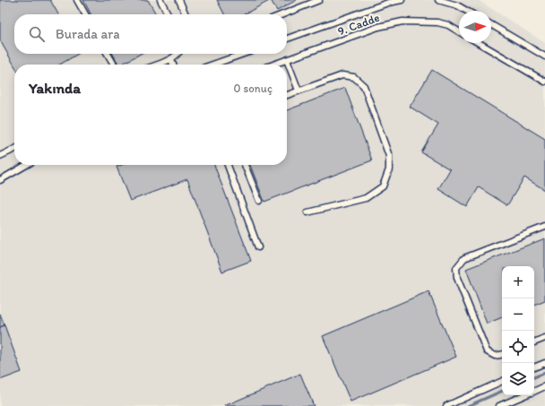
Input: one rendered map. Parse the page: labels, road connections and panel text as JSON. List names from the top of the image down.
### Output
{
  "streets": {
    "lane": ["9. Cadde"]
  },
  "north": "right",
  "page": {
    "search": "Burada ara",
    "heading": ["Yakında", "0 sonuç"],
    "map_buttons": ["+", "−"]
  }
}
